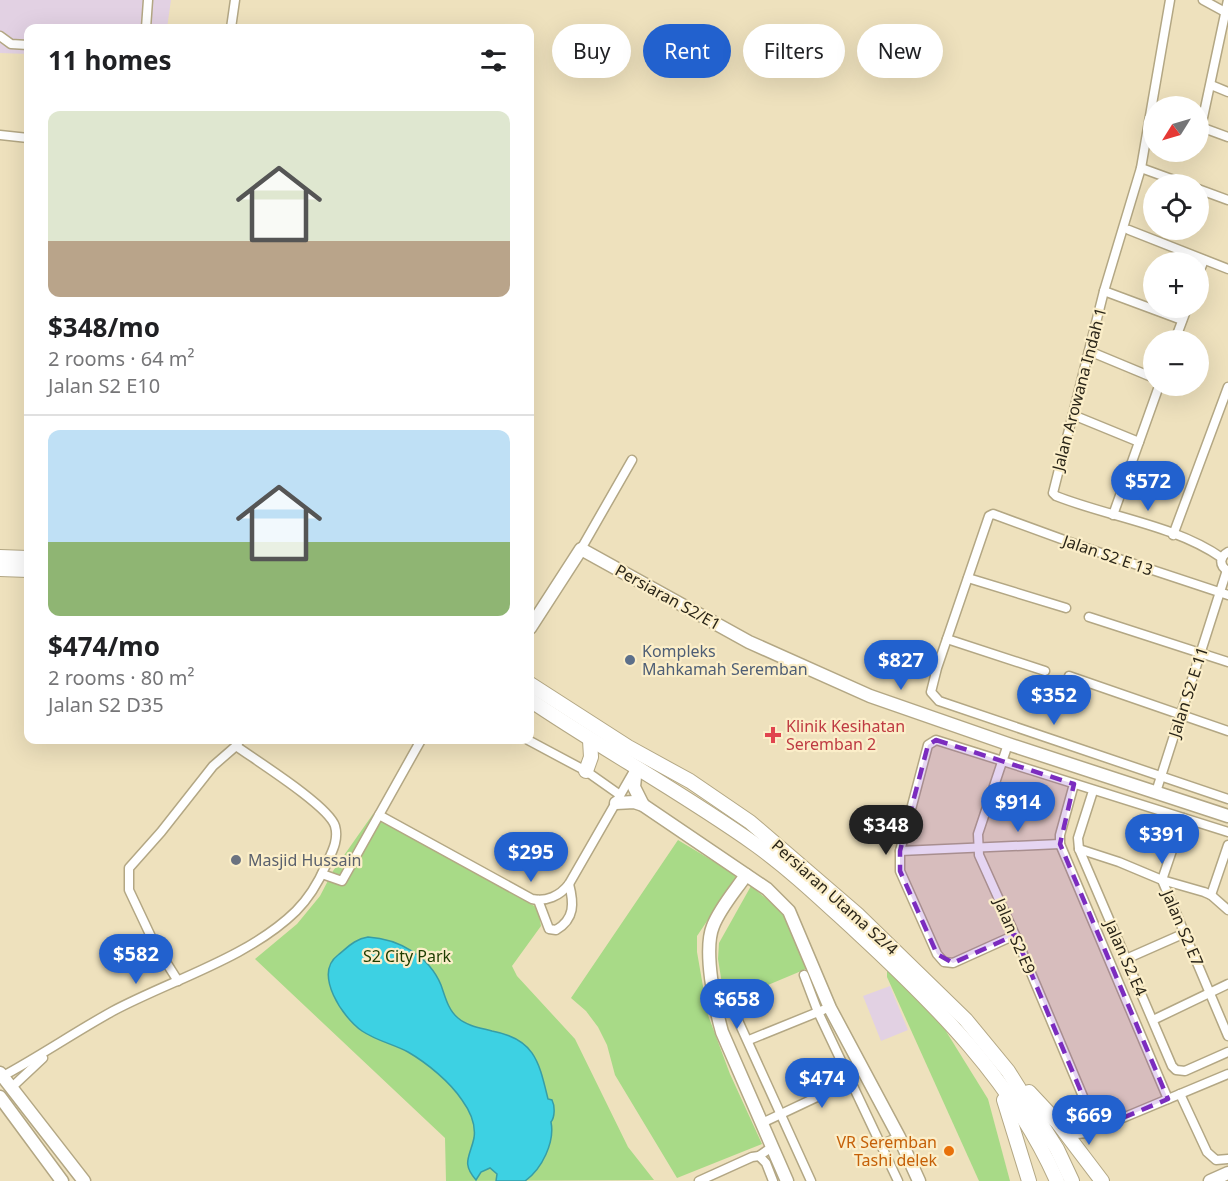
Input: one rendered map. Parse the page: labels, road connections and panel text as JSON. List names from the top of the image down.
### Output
{
  "streets": {
    "main road": ["Persiaran Utama S2/4"],
    "street": [
      "Jalan Arowana Indah 1",
      "Jalan S2 E 13",
      "Persiaran S2/E1",
      "Jalan S2 E 11",
      "Jalan S2 E7",
      "Jalan S2 E9",
      "Jalan S2 E4"
    ]
  },
  "crossings": [
    ["Jalan S2 E 13", "Jalan S2 E 11"],
    ["Persiaran S2/E1", "Jalan S2 E 11"]
  ],
  "parks": ["S2 City Park"],
  "places": {
    "other": ["Kompleks Mahkamah Seremban", "Masjid Hussain", "VR Seremban Tashi delek"],
    "health": ["Klinik Kesihatan Seremban 2"]
  },
  "north": "bottom left",
  "page": {
    "chip": [
      "Buy",
      "Rent",
      "Filters",
      "New"
    ],
    "heading": "11 homes",
    "map_buttons": ["+", "−"],
    "list": [
      {
        "name": "$348/mo",
        "note": "2 rooms · 64 m² · Jalan S2 E10"
      },
      {
        "name": "$474/mo",
        "note": "2 rooms · 80 m² · Jalan S2 D35"
      }
    ],
    "price": [
      "$572",
      "$827",
      "$352",
      "$914",
      "$348",
      "$391",
      "$295",
      "$582",
      "$658",
      "$474",
      "$669"
    ]
  }
}
